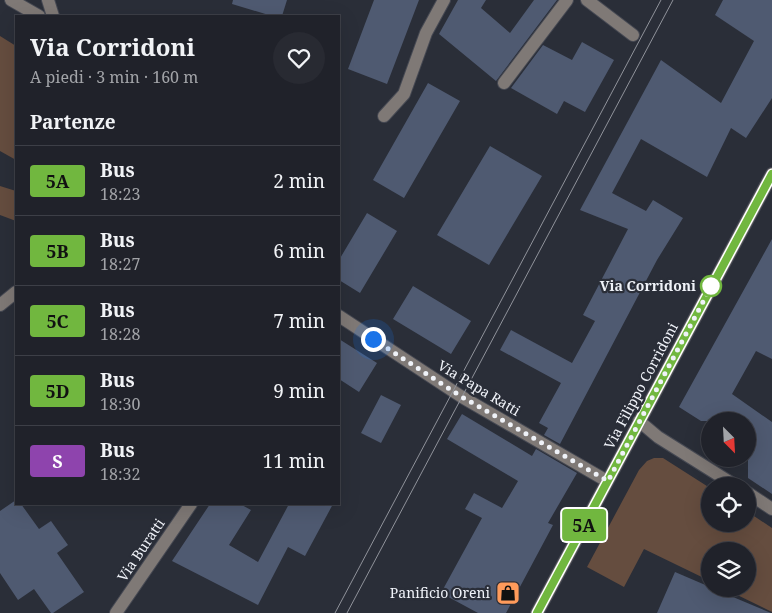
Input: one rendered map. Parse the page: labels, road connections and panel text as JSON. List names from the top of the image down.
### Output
{
  "streets": {
    "street": ["Via Filippo Corridoni", "Via Papa Ratti", "Via Buratti"]
  },
  "crossings": [
    ["Via Filippo Corridoni", "Via Papa Ratti"]
  ],
  "places": {
    "other": ["Via Corridoni"],
    "shop": ["Panificio Oreni"]
  },
  "lines": ["bus line 5A"],
  "north": "bottom right",
  "page": {
    "on_map": "5A",
    "heading": [
      ["Via Corridoni", "A piedi · 3 min · 160 m"],
      "Partenze"
    ],
    "list": [
      {
        "mark": "5A",
        "name": "Bus",
        "note": "18:23",
        "value": "2 min"
      },
      {
        "mark": "5B",
        "name": "Bus",
        "note": "18:27",
        "value": "6 min"
      },
      {
        "mark": "5C",
        "name": "Bus",
        "note": "18:28",
        "value": "7 min"
      },
      {
        "mark": "5D",
        "name": "Bus",
        "note": "18:30",
        "value": "9 min"
      },
      {
        "mark": "S",
        "name": "Bus",
        "note": "18:32",
        "value": "11 min"
      }
    ]
  }
}
